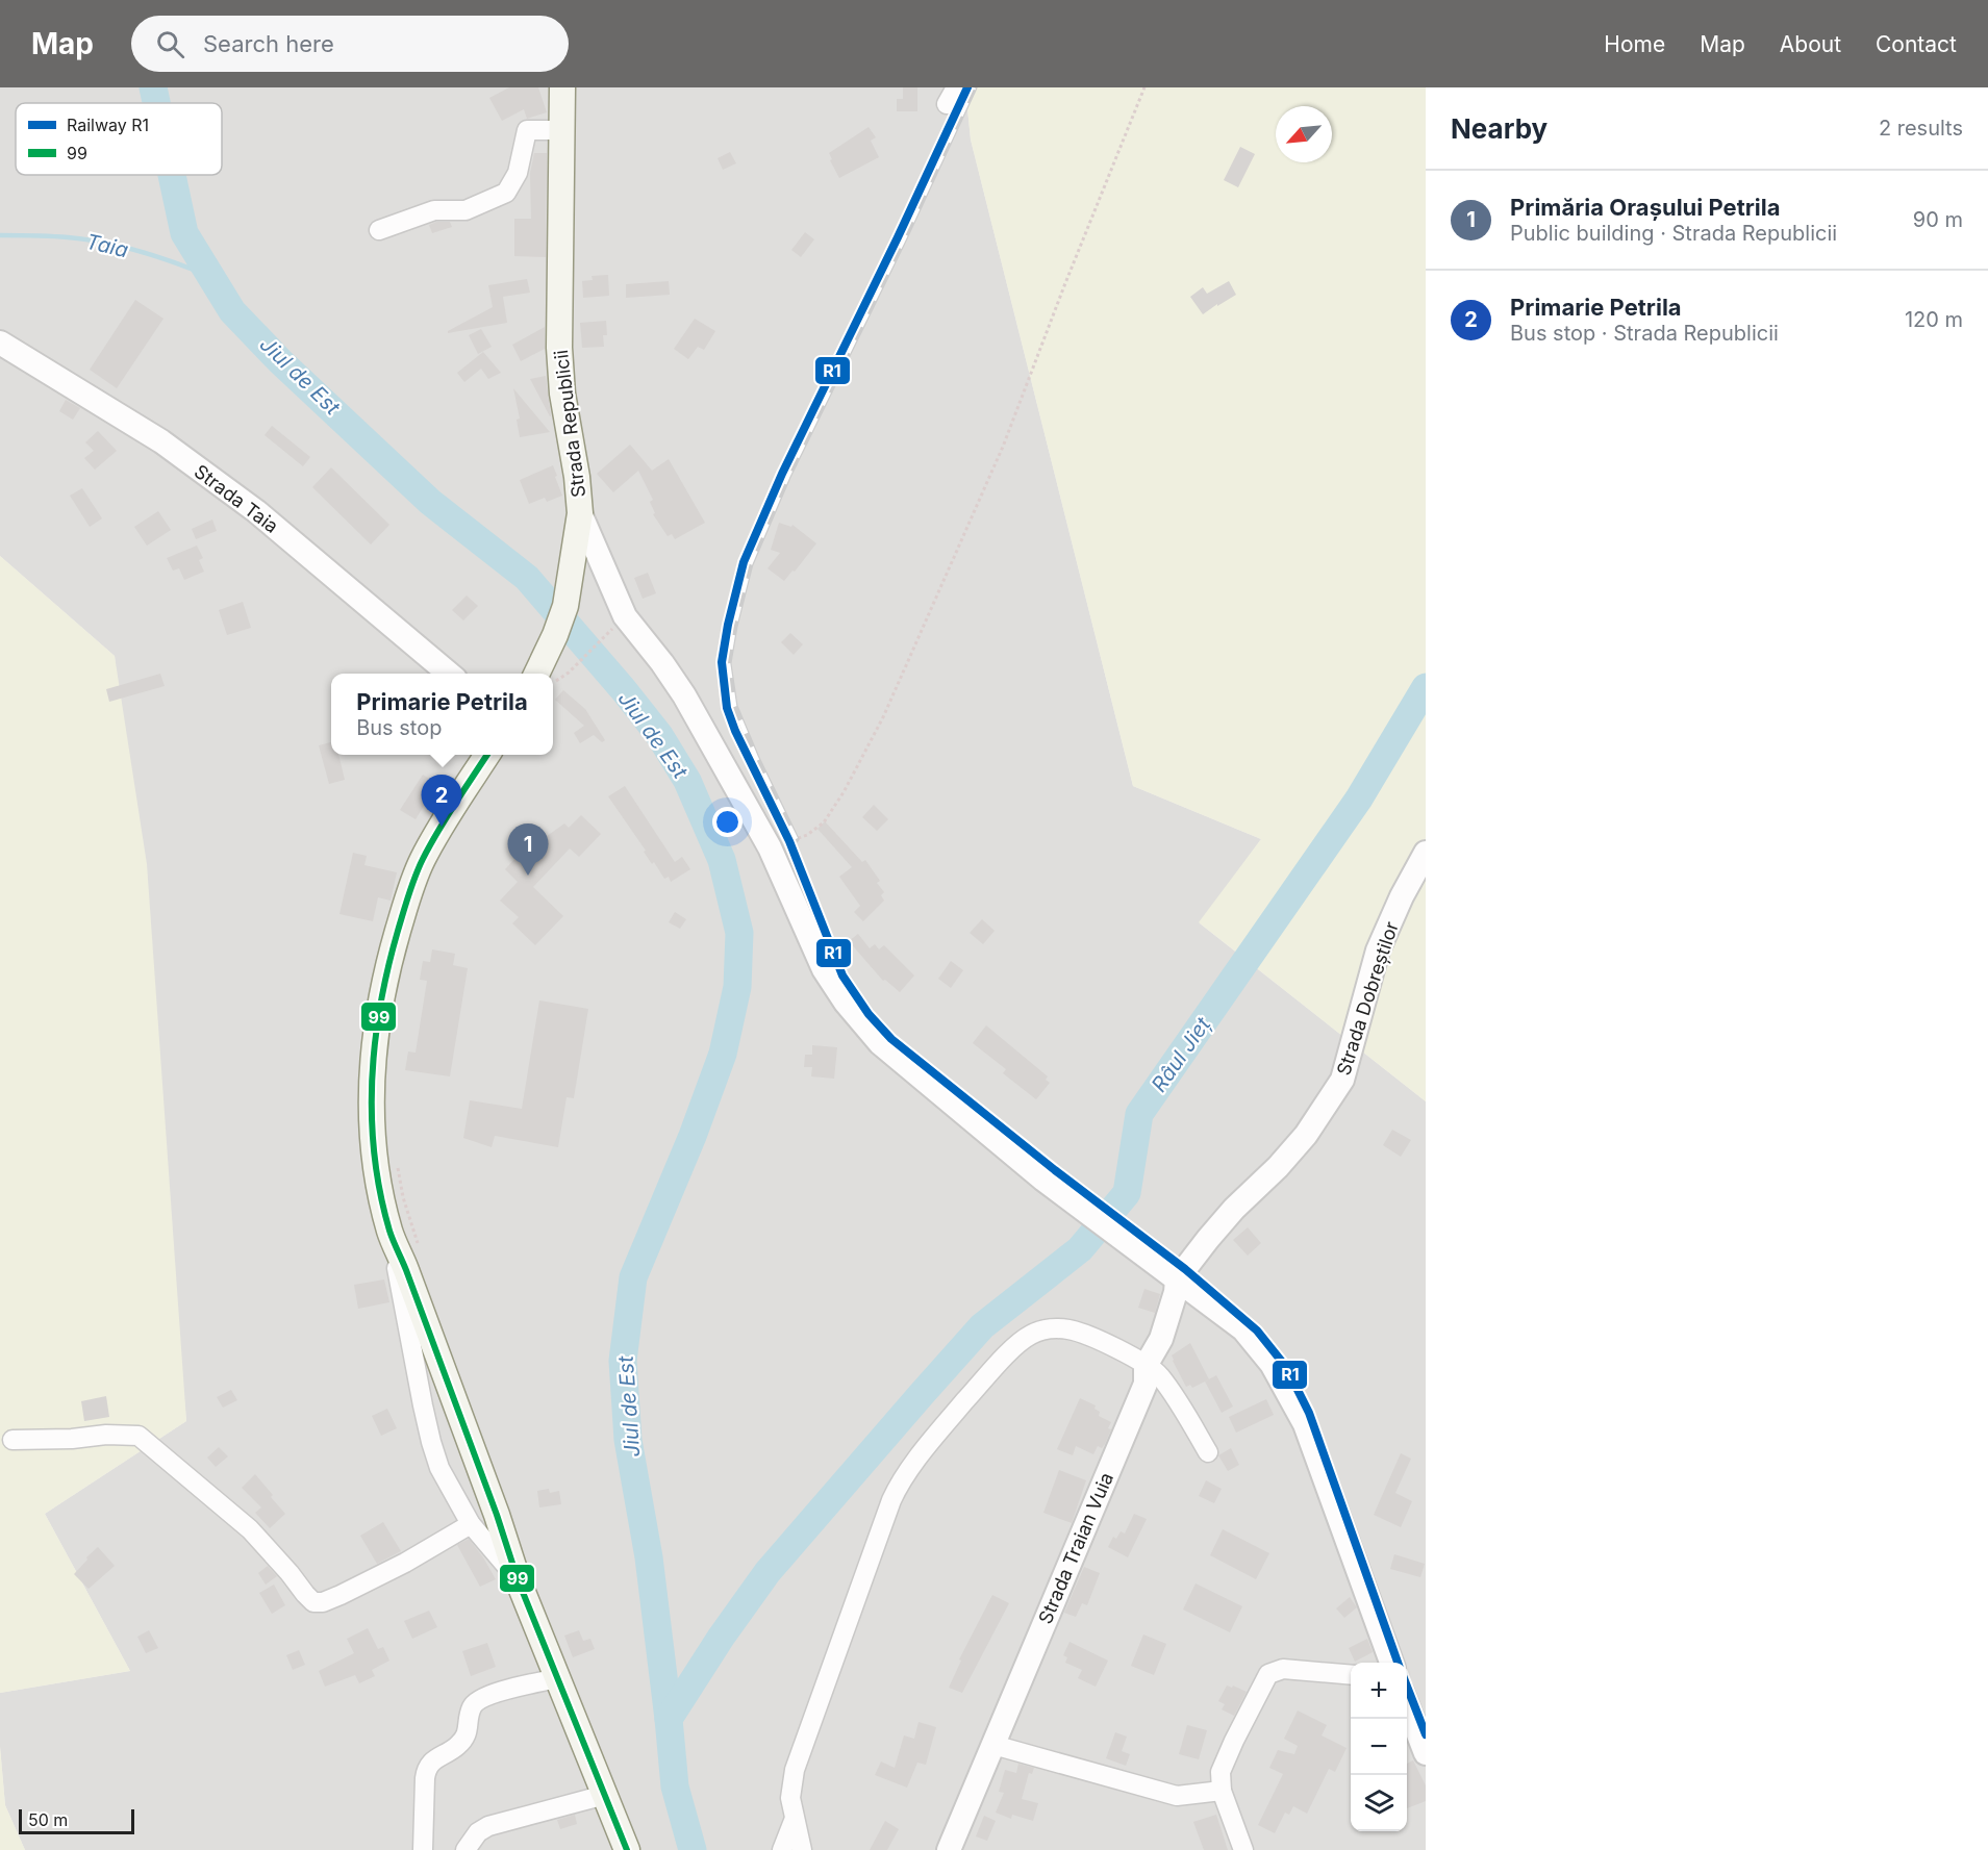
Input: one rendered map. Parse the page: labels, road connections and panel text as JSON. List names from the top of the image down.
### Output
{
  "streets": {
    "main road": ["Strada Republicii"],
    "street": ["Strada Taia", "Strada Dobreștilor", "Strada Traian Vuia"]
  },
  "crossings": [
    ["Strada Dobreștilor", "Strada Traian Vuia"]
  ],
  "water": ["Taia", "Jiul de Est", "Râul Jieț"],
  "lines": ["rail line R1", "transit line 99"],
  "legend": ["Railway R1", "99"],
  "scale_bar": "50 m",
  "north": "bottom left",
  "page": {
    "header": "Map",
    "search": "Search here",
    "nav": [
      "Home",
      "Map",
      "About",
      "Contact"
    ],
    "heading": ["Nearby", "2 results"],
    "list": [
      {
        "mark": "1",
        "name": "Primăria Orașului Petrila",
        "note": "Public building · Strada Republicii",
        "value": "90 m"
      },
      {
        "mark": "2",
        "name": "Primarie Petrila",
        "note": "Bus stop · Strada Republicii",
        "value": "120 m"
      }
    ],
    "popup": ["Primarie Petrila", "Bus stop"],
    "pins": ["2", "1"],
    "map_buttons": ["+", "−"],
    "scale": "50 m"
  }
}
